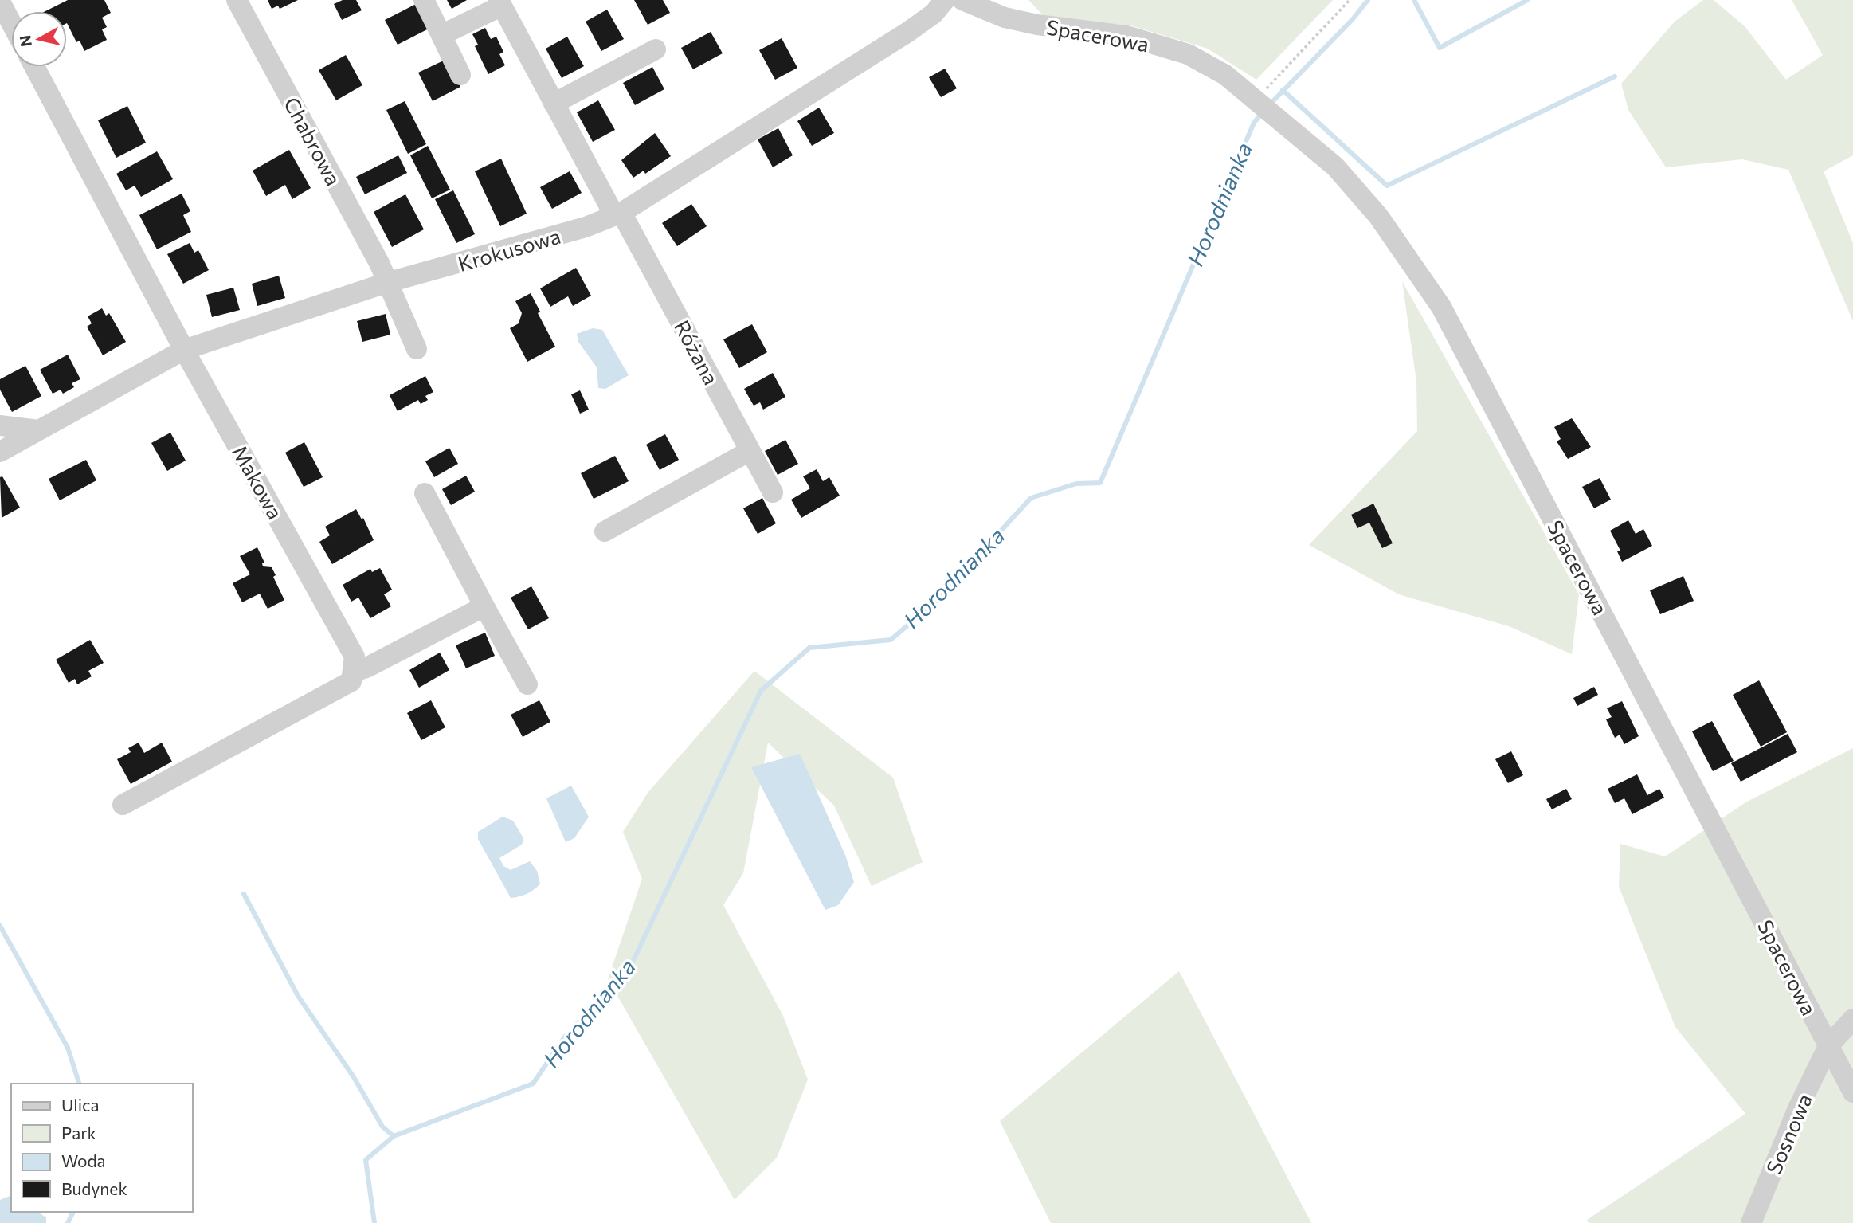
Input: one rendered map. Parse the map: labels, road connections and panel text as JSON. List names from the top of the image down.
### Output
{
  "streets": {
    "street": [
      "Spacerowa",
      "Chabrowa",
      "Krokusowa",
      "Różana",
      "Makowa",
      "Sosnowa"
    ]
  },
  "crossings": [
    ["Spacerowa", "Sosnowa"],
    ["Chabrowa", "Krokusowa"],
    ["Krokusowa", "Różana"],
    ["Krokusowa", "Makowa"]
  ],
  "water": ["Horodnianka"],
  "legend": [
    "Ulica",
    "Park",
    "Woda",
    "Budynek"
  ],
  "north": "left"
}
